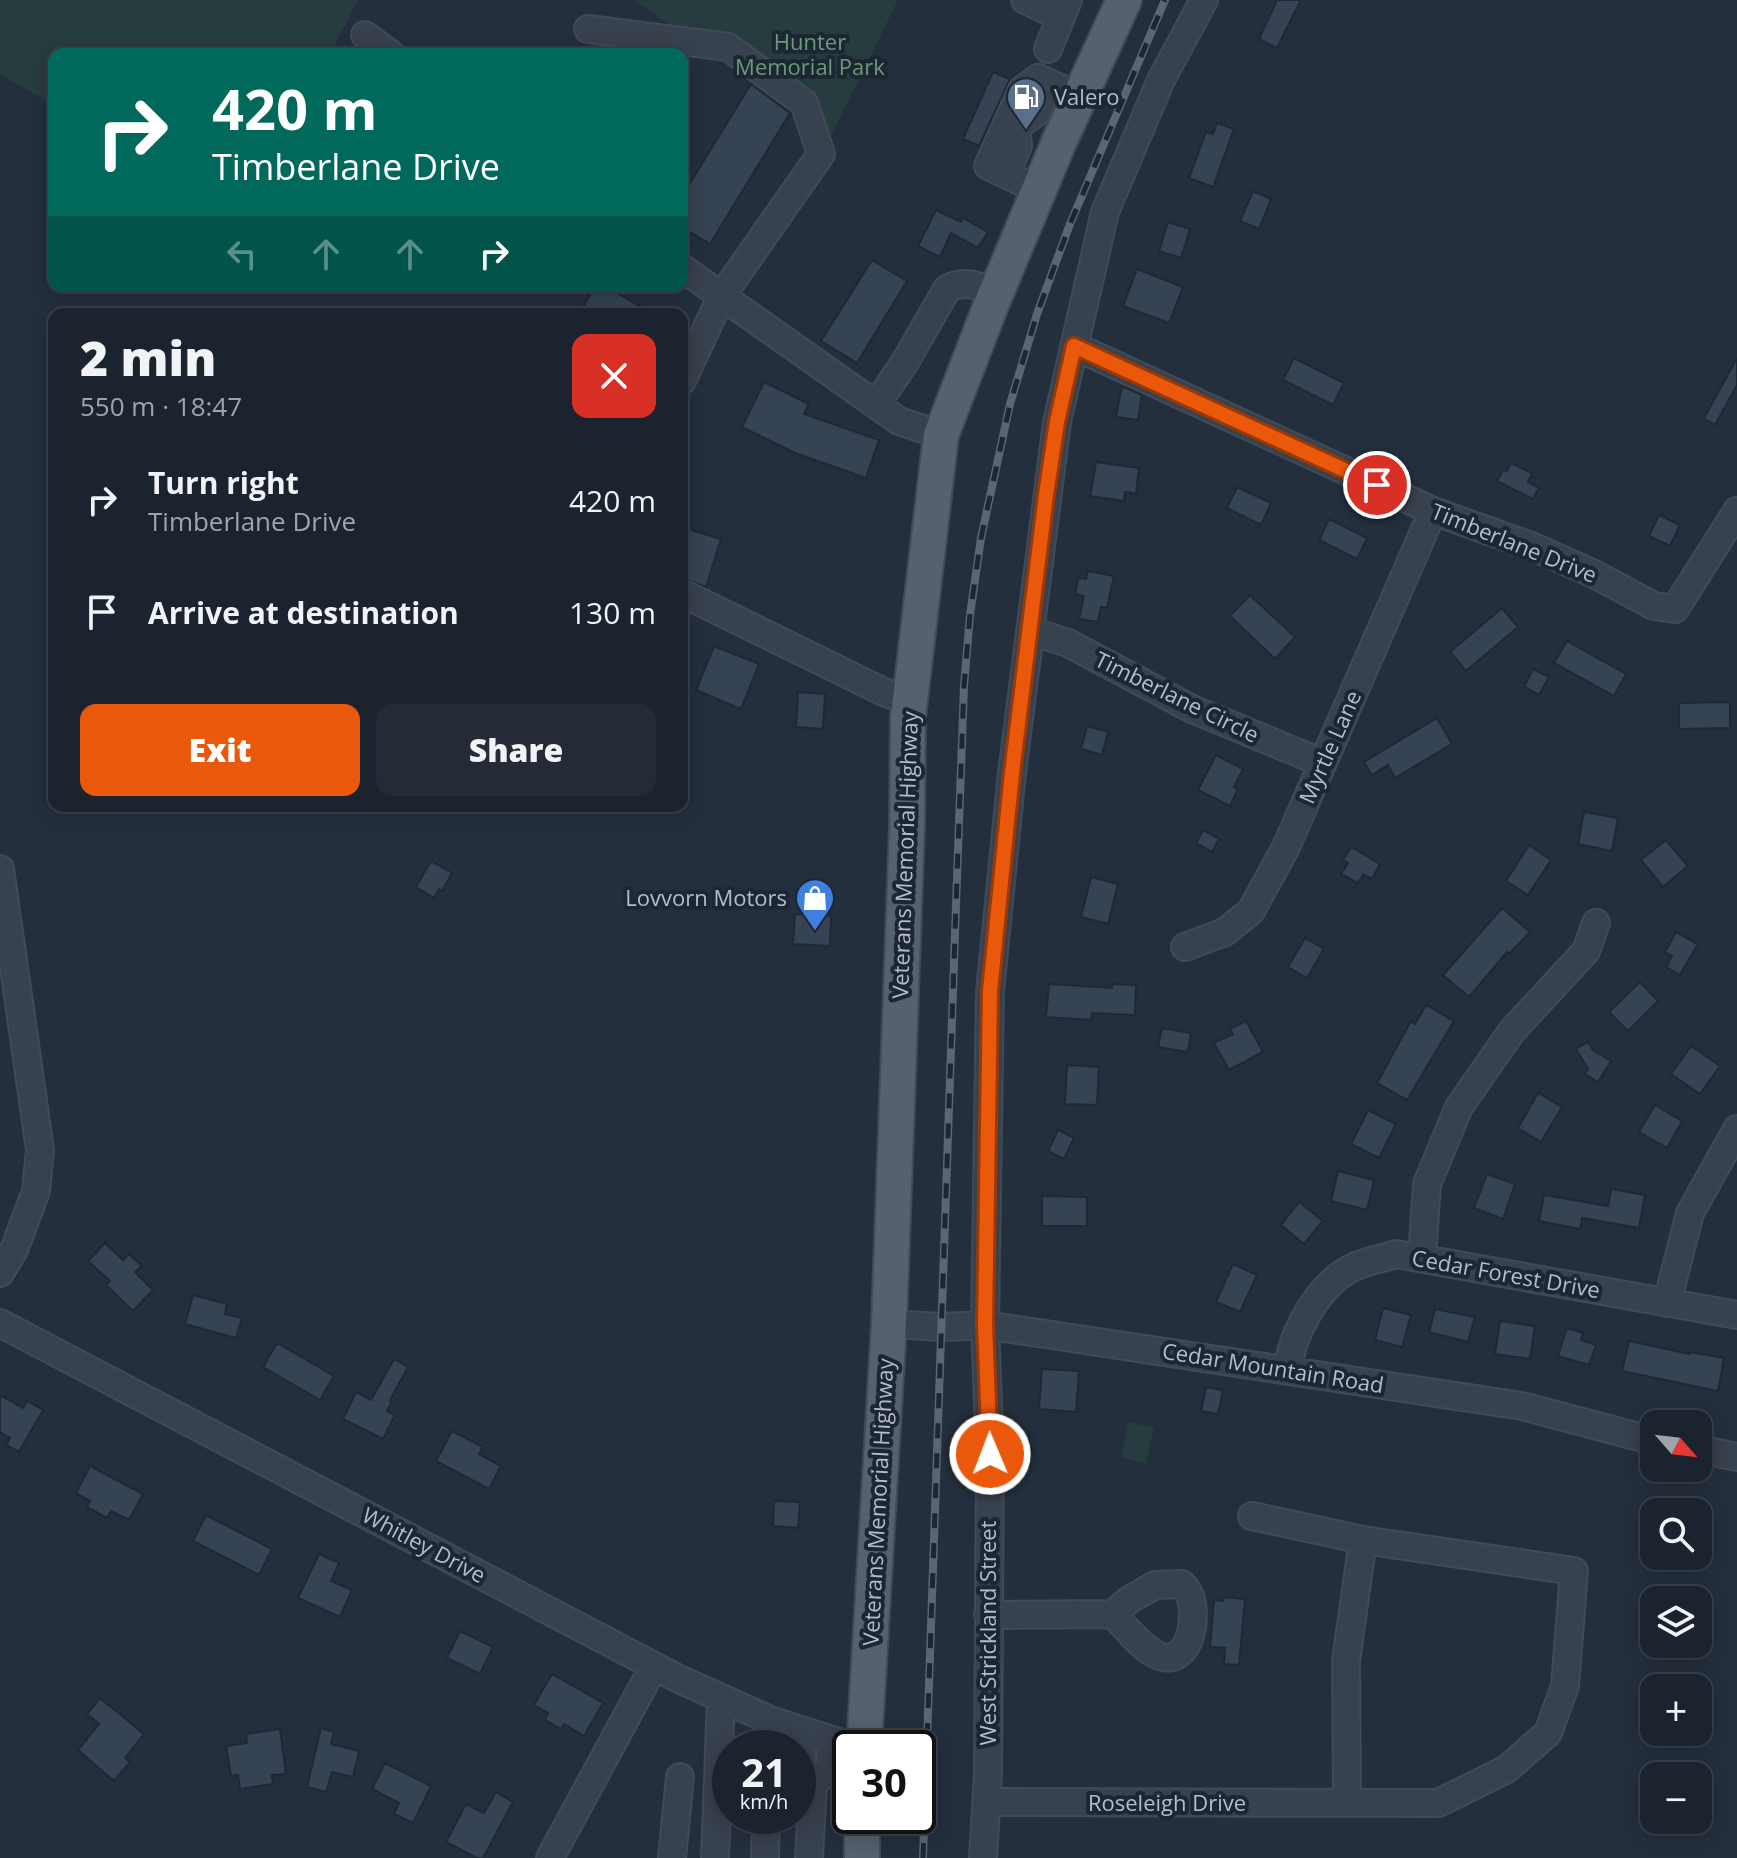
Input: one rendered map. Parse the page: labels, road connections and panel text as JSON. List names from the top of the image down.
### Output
{
  "streets": {
    "main road": ["Veterans Memorial Highway"],
    "street": [
      "Timberlane Drive",
      "Timberlane Circle",
      "Myrtle Lane",
      "Cedar Forest Drive",
      "Cedar Mountain Road",
      "Whitley Drive",
      "West Strickland Street",
      "Roseleigh Drive"
    ]
  },
  "crossings": [
    ["Timberlane Drive", "Myrtle Lane"],
    ["Timberlane Drive", "West Strickland Street"],
    ["Timberlane Circle", "Myrtle Lane"],
    ["Timberlane Circle", "West Strickland Street"],
    ["Veterans Memorial Highway", "Cedar Mountain Road"],
    ["Cedar Forest Drive", "Cedar Mountain Road"],
    ["Cedar Mountain Road", "West Strickland Street"],
    ["West Strickland Street", "Roseleigh Drive"]
  ],
  "parks": ["Hunter Memorial Park"],
  "places": {
    "fuel station": ["Valero"],
    "shop": ["Lovvorn Motors"]
  },
  "north": "bottom right",
  "page": {
    "turn": ["420 m", "Timberlane Drive"],
    "heading": ["2 min", "550 m · 18:47"],
    "list": [
      {
        "name": "Turn right",
        "note": "Timberlane Drive",
        "value": "420 m"
      },
      {
        "name": "Arrive at destination",
        "value": "130 m"
      }
    ],
    "buttons": ["Exit", "Share"],
    "map_buttons": ["+", "−"],
    "speed": "21 km/h",
    "limit": "30"
  }
}
